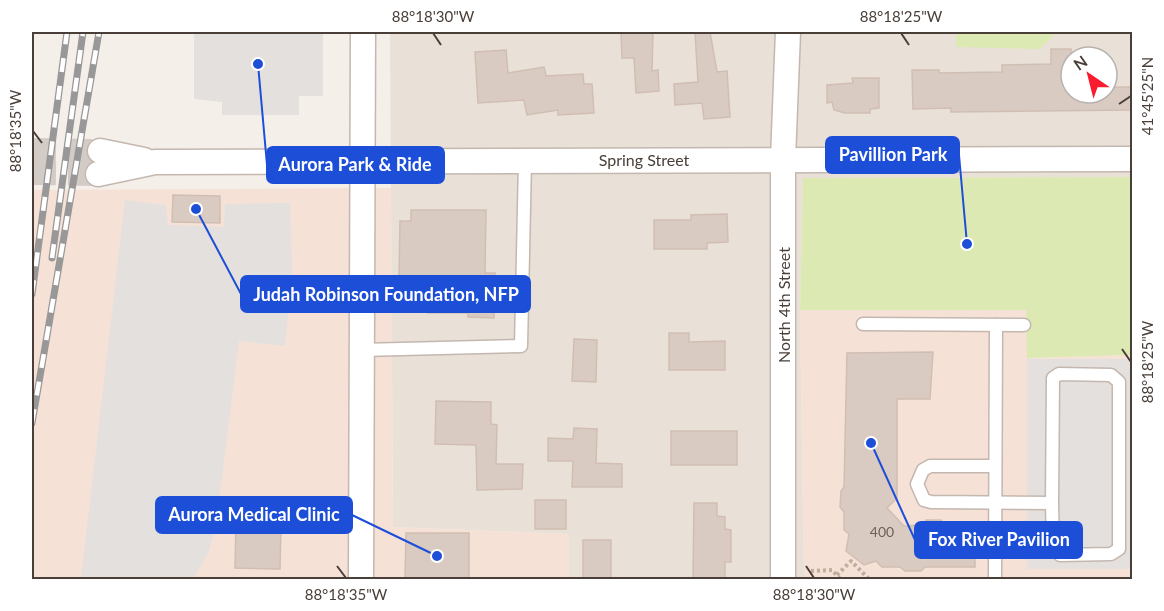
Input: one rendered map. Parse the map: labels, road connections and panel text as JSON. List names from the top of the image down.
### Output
{
  "streets": {
    "street": ["Spring Street", "North 4th Street"]
  },
  "crossings": [
    ["Spring Street", "North 4th Street"]
  ],
  "places": [
    "Aurora Park & Ride",
    "Judah Robinson Foundation, NFP",
    "Pavillion Park",
    "Fox River Pavilion",
    "Aurora Medical Clinic"
  ],
  "house_numbers": ["400"],
  "north": "top left",
  "coordinates": [
    "88°18'30\"W",
    "88°18'25\"W",
    "41°45'25\"N",
    "88°18'35\"W"
  ]
}
